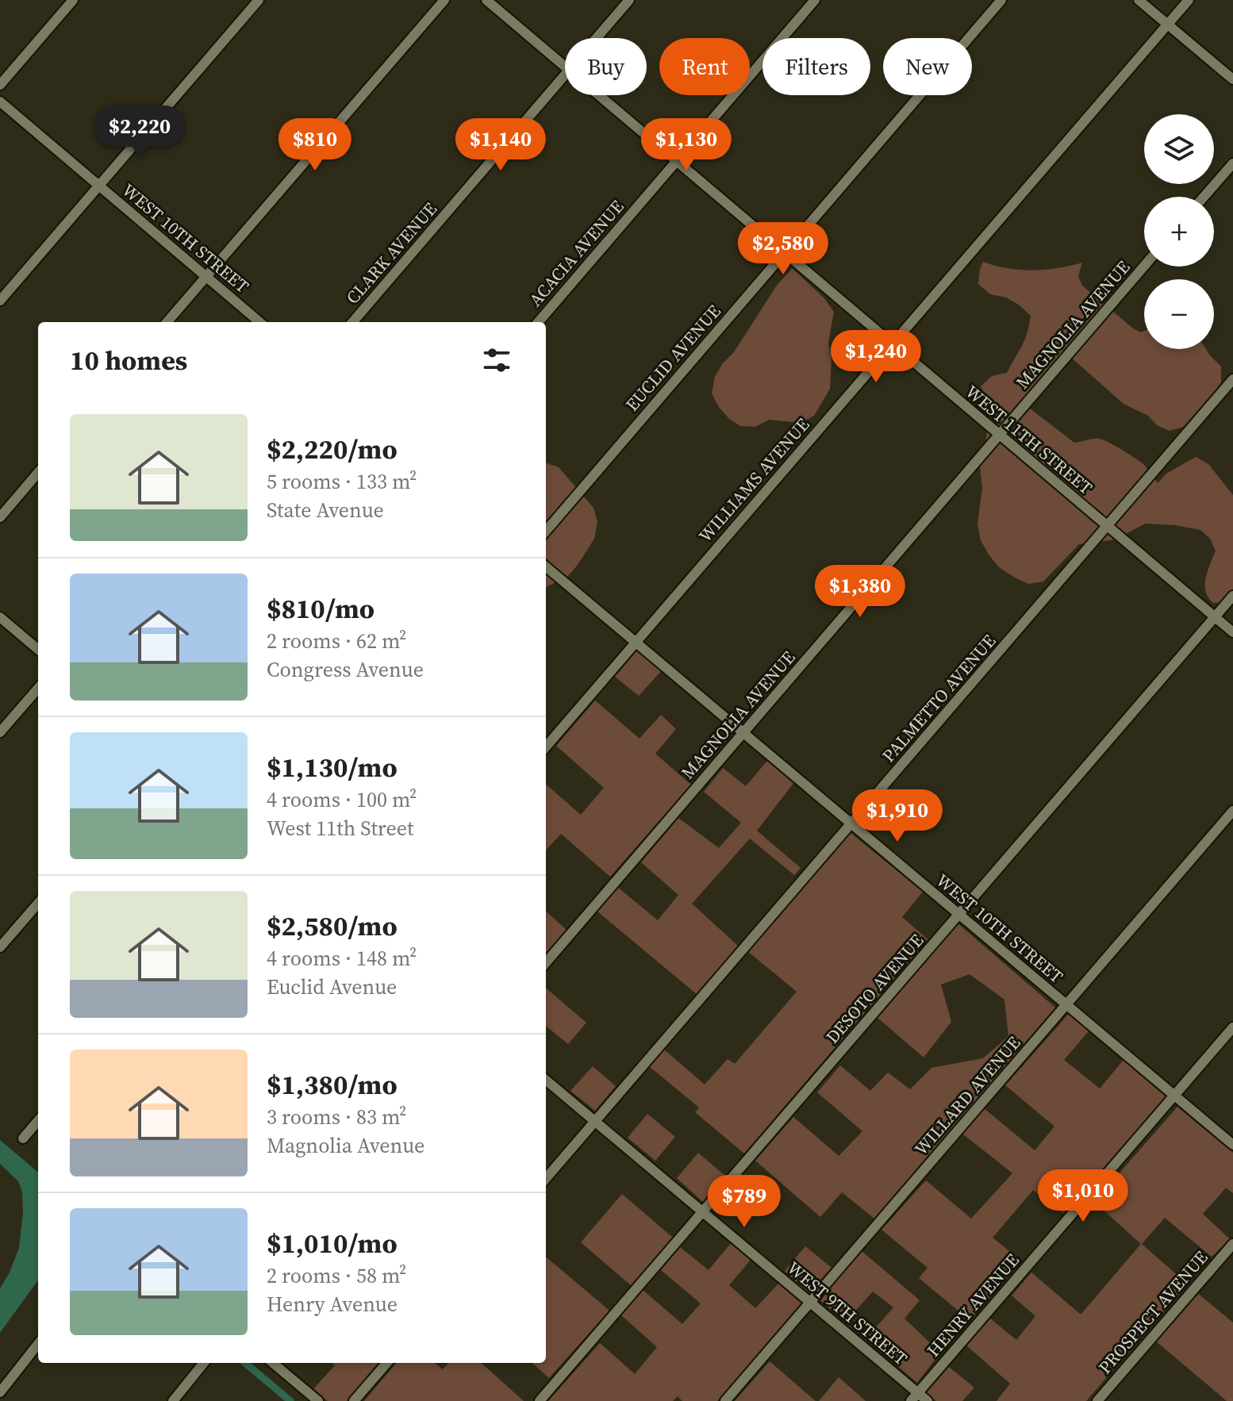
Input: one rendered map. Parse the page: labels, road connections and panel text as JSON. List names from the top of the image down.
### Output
{
  "streets": {
    "street": [
      "WEST 10TH STREET",
      "CLARK AVENUE",
      "ACACIA AVENUE",
      "MAGNOLIA AVENUE",
      "EUCLID AVENUE",
      "WEST 11TH STREET",
      "WILLIAMS AVENUE",
      "PALMETTO AVENUE",
      "DESOTO AVENUE",
      "WILLARD AVENUE",
      "HENRY AVENUE",
      "PROSPECT AVENUE",
      "WEST 9TH STREET"
    ]
  },
  "crossings": [
    ["WEST 10TH STREET", "MAGNOLIA AVENUE"],
    ["WEST 10TH STREET", "WILLIAMS AVENUE"],
    ["WEST 10TH STREET", "PALMETTO AVENUE"],
    ["WEST 10TH STREET", "DESOTO AVENUE"],
    ["WEST 10TH STREET", "WILLARD AVENUE"],
    ["WEST 10TH STREET", "HENRY AVENUE"],
    ["ACACIA AVENUE", "WEST 11TH STREET"],
    ["MAGNOLIA AVENUE", "WEST 11TH STREET"],
    ["EUCLID AVENUE", "WEST 11TH STREET"],
    ["WEST 11TH STREET", "WILLIAMS AVENUE"],
    ["WEST 11TH STREET", "PALMETTO AVENUE"],
    ["WEST 11TH STREET", "DESOTO AVENUE"],
    ["PALMETTO AVENUE", "WEST 9TH STREET"],
    ["DESOTO AVENUE", "WEST 9TH STREET"],
    ["WILLARD AVENUE", "WEST 9TH STREET"],
    ["HENRY AVENUE", "WEST 9TH STREET"]
  ],
  "page": {
    "chip": [
      "Buy",
      "Rent",
      "Filters",
      "New"
    ],
    "price": [
      "$2,220",
      "$810",
      "$1,140",
      "$1,130",
      "$2,580",
      "$1,240",
      "$1,380",
      "$1,910",
      "$1,010",
      "$789"
    ],
    "map_buttons": ["+", "−"],
    "heading": "10 homes",
    "list": [
      {
        "name": "$2,220/mo",
        "note": "5 rooms · 133 m² · State Avenue"
      },
      {
        "name": "$810/mo",
        "note": "2 rooms · 62 m² · Congress Avenue"
      },
      {
        "name": "$1,130/mo",
        "note": "4 rooms · 100 m² · West 11th Street"
      },
      {
        "name": "$2,580/mo",
        "note": "4 rooms · 148 m² · Euclid Avenue"
      },
      {
        "name": "$1,380/mo",
        "note": "3 rooms · 83 m² · Magnolia Avenue"
      },
      {
        "name": "$1,010/mo",
        "note": "2 rooms · 58 m² · Henry Avenue"
      }
    ]
  }
}
